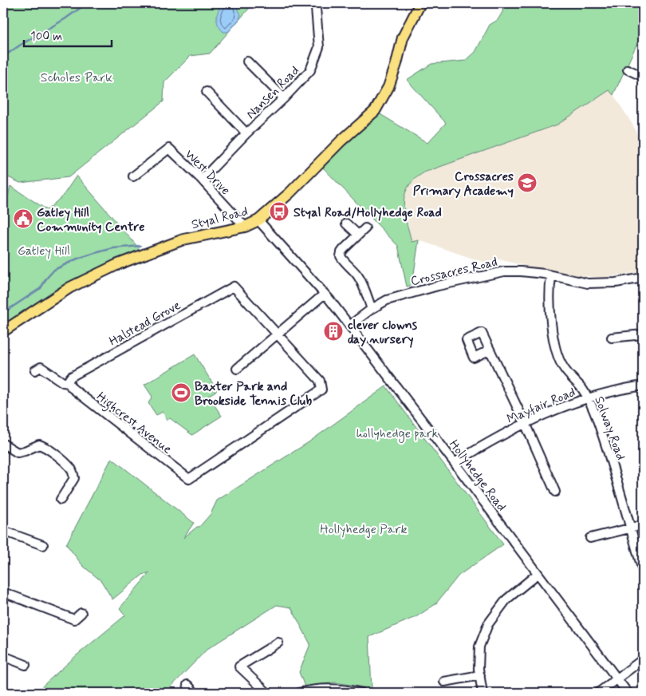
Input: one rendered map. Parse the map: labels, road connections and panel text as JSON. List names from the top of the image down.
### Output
{
  "streets": {
    "main road": ["Styal Road"],
    "street": [
      "Nansen Road",
      "West Drive",
      "Crossacres Road",
      "Halstead Grove",
      "Mayfair Road",
      "Highcrest Avenue",
      "Solway Road",
      "Hollyhedge Road"
    ]
  },
  "crossings": [
    ["Nansen Road", "West Drive"],
    ["West Drive", "Styal Road"],
    ["Styal Road", "Hollyhedge Road"],
    ["Crossacres Road", "Solway Road"],
    ["Crossacres Road", "Hollyhedge Road"],
    ["Halstead Grove", "Highcrest Avenue"],
    ["Mayfair Road", "Solway Road"],
    ["Mayfair Road", "Hollyhedge Road"]
  ],
  "parks": [
    "Scholes Park",
    "Gatley Hill",
    "hollyhedge park",
    "Hollyhedge Park"
  ],
  "places": {
    "school or university": ["Crossacres Primary Academy"],
    "bus stop": ["Styal Road/Hollyhedge Road"],
    "public building": ["Gatley Hill Community Centre"],
    "building": ["clever clowns day nursery"],
    "sports": ["Baxter Park and Brookside Tennis Club"]
  },
  "scale_bar": "100 m"
}
